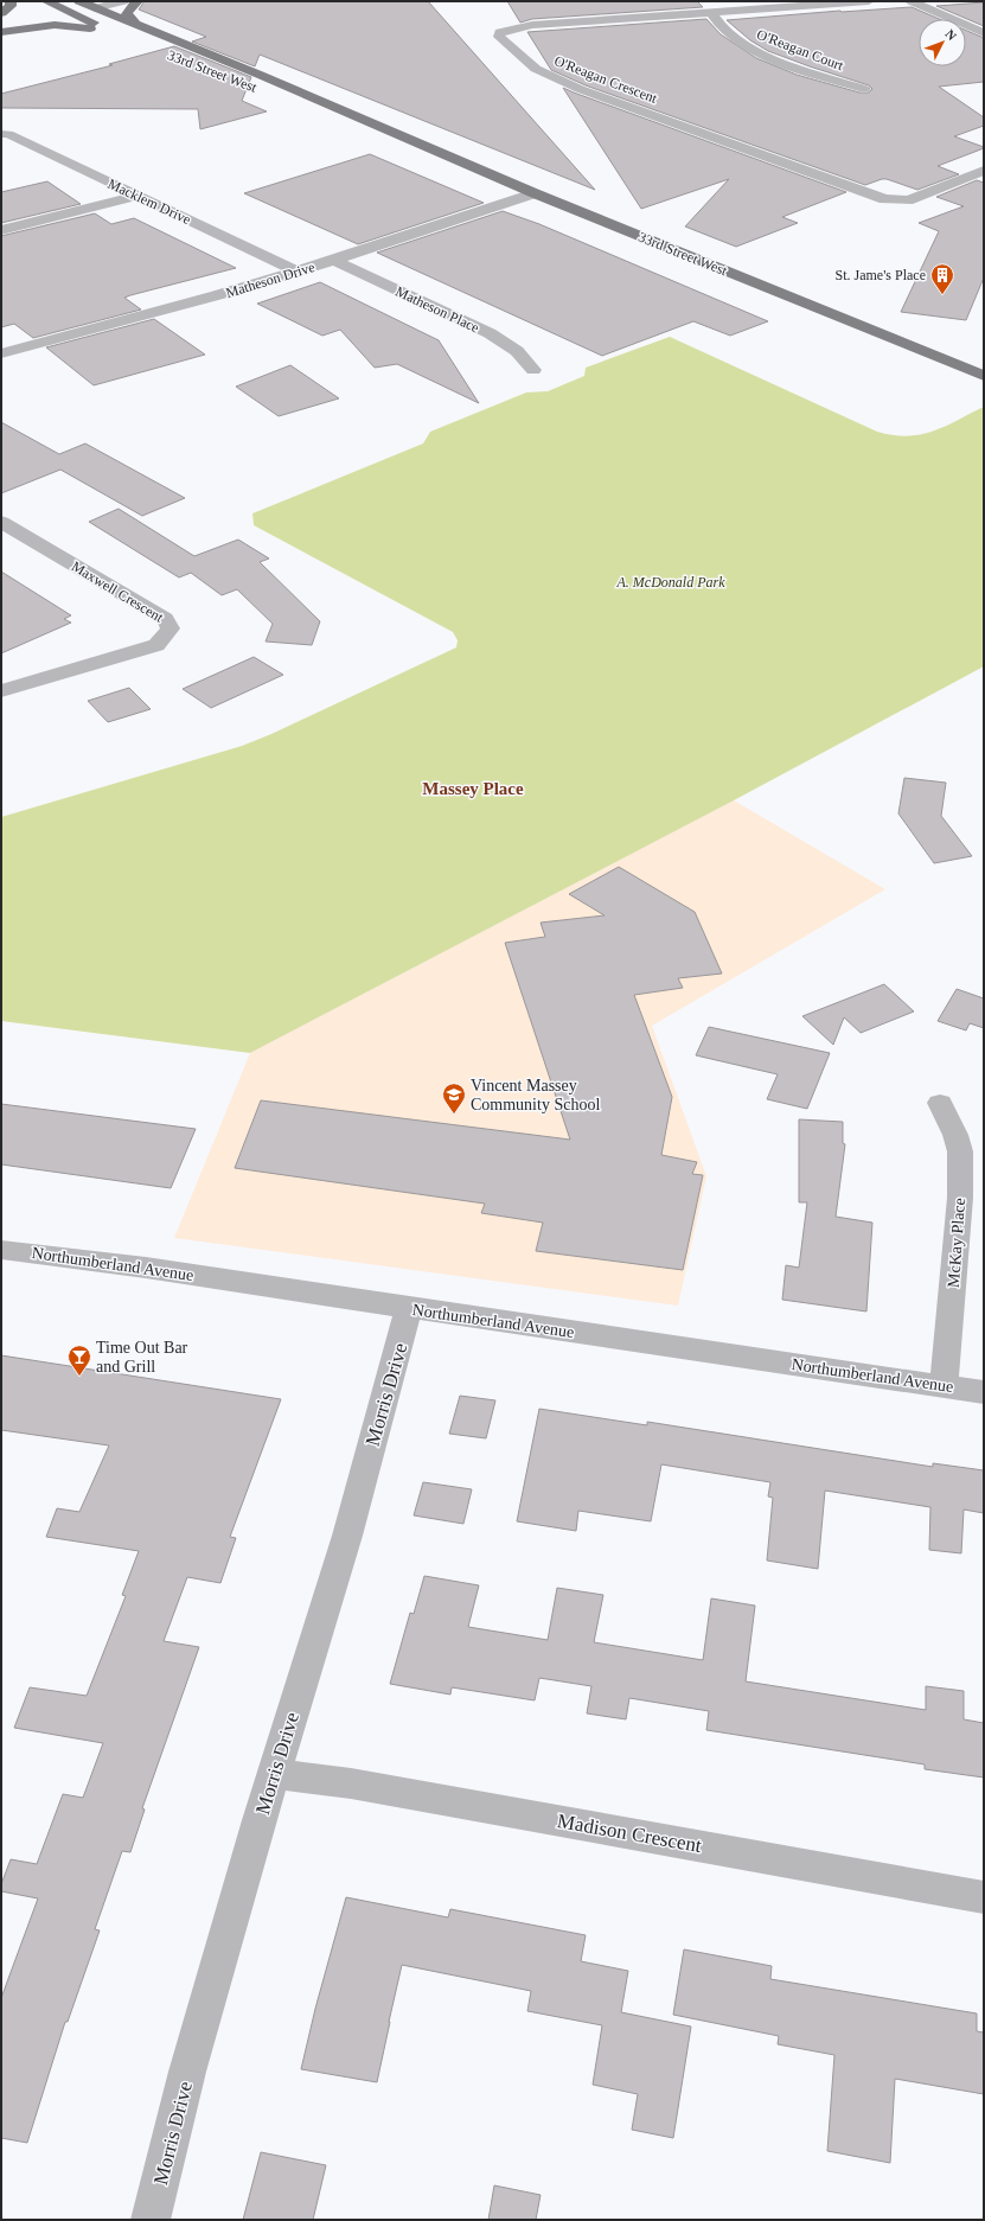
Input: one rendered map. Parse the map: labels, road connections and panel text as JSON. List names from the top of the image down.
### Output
{
  "streets": {
    "main road": ["33rd Street West"],
    "street": [
      "O'Reagan Court",
      "O'Reagan Crescent",
      "Macklem Drive",
      "Matheson Drive",
      "Matheson Place",
      "Maxwell Crescent",
      "McKay Place",
      "Northumberland Avenue",
      "Morris Drive",
      "Madison Crescent"
    ]
  },
  "crossings": [
    ["O'Reagan Court", "O'Reagan Crescent"],
    ["33rd Street West", "Matheson Drive"],
    ["Macklem Drive", "Matheson Drive"],
    ["Matheson Drive", "Matheson Place"],
    ["McKay Place", "Northumberland Avenue"],
    ["Northumberland Avenue", "Morris Drive"],
    ["Morris Drive", "Madison Crescent"]
  ],
  "districts": ["Massey Place"],
  "parks": ["A. McDonald Park"],
  "places": {
    "building": ["St. Jame's Place"],
    "school or university": ["Vincent Massey Community School"],
    "bar": ["Time Out Bar and Grill"]
  },
  "north": "top right"
}
